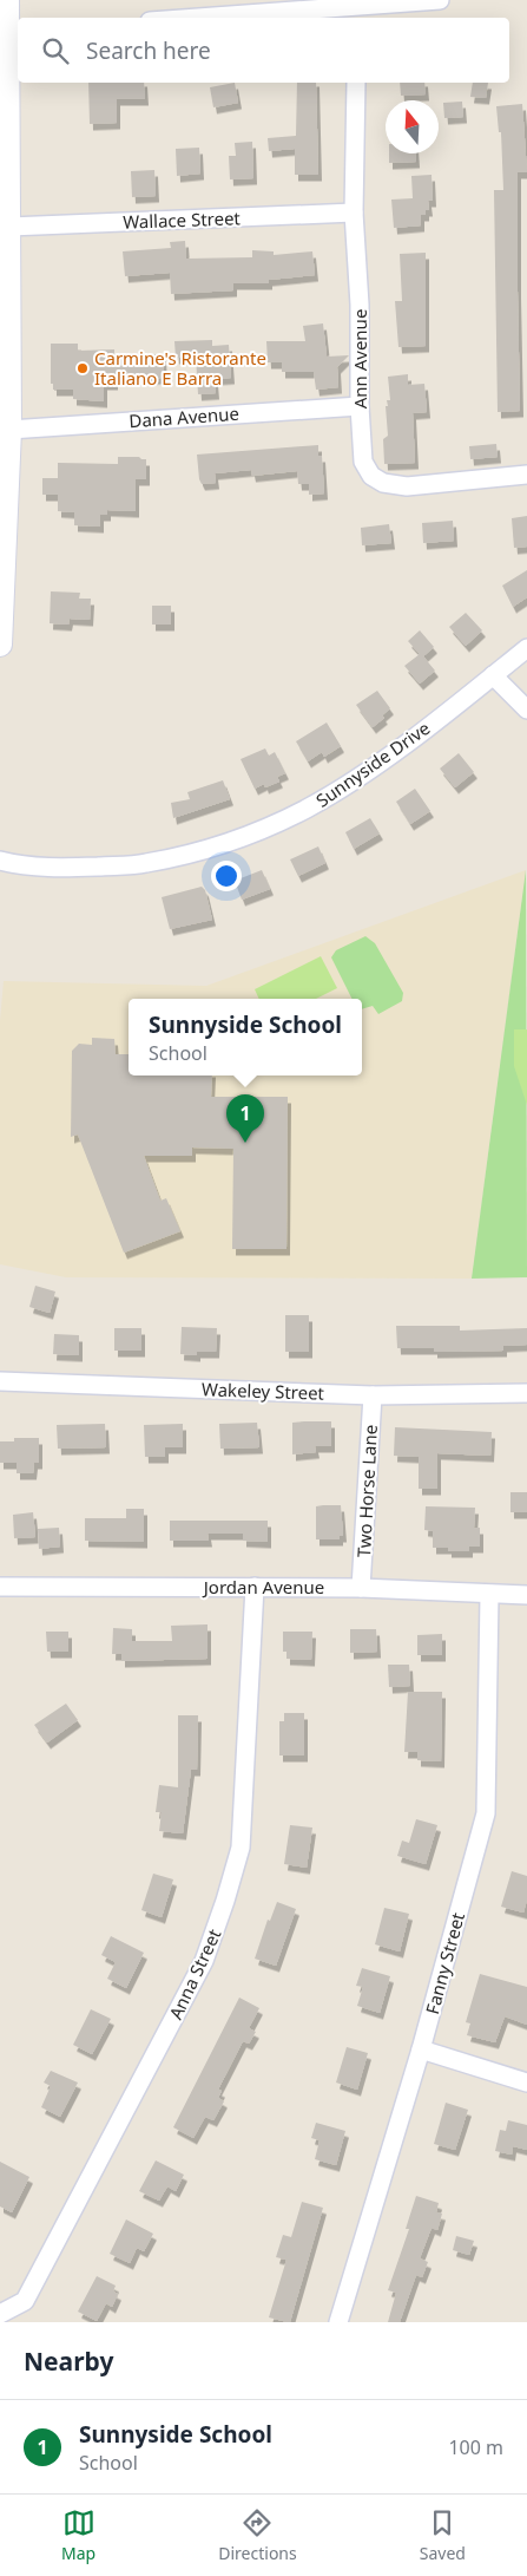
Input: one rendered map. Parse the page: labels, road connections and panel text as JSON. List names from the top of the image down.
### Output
{
  "streets": {
    "street": [
      "Wallace Street",
      "Ann Avenue",
      "Dana Avenue",
      "Sunnyside Drive",
      "Wakeley Street",
      "Two Horse Lane",
      "Jordan Avenue",
      "Fanny Street",
      "Anna Street"
    ]
  },
  "crossings": [
    ["Wallace Street", "Ann Avenue"],
    ["Ann Avenue", "Dana Avenue"],
    ["Wakeley Street", "Two Horse Lane"],
    ["Two Horse Lane", "Jordan Avenue"],
    ["Jordan Avenue", "Fanny Street"],
    ["Jordan Avenue", "Anna Street"]
  ],
  "places": ["Carmine's Ristorante Italiano E Barra"],
  "north": "top",
  "page": {
    "search": "Search here",
    "popup": ["Sunnyside School", "School"],
    "pins": "1",
    "heading": "Nearby",
    "list": [
      {
        "mark": "1",
        "name": "Sunnyside School",
        "note": "School",
        "value": "100 m"
      }
    ],
    "nav": ["Map", "Directions", "Saved"]
  }
}
